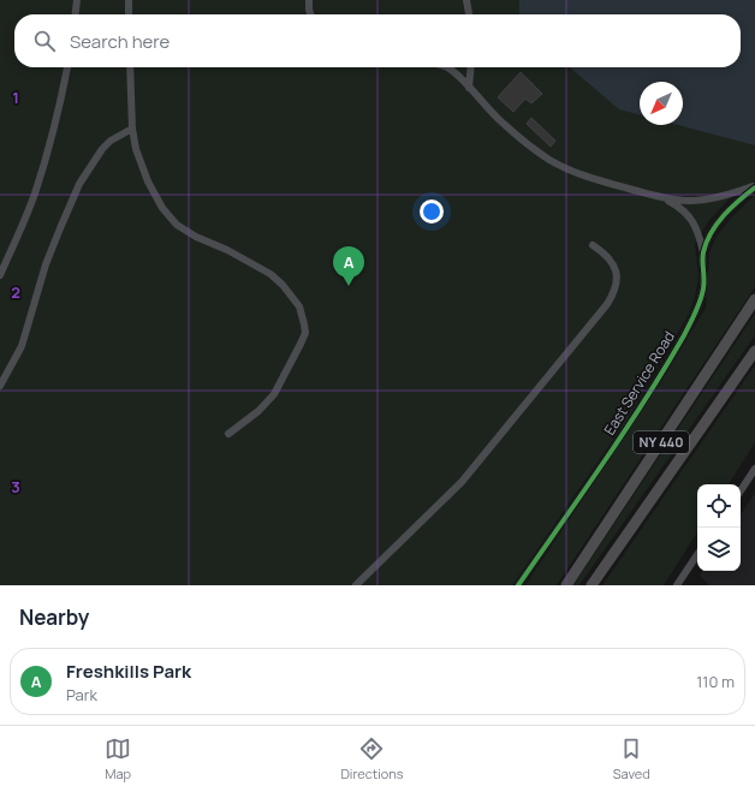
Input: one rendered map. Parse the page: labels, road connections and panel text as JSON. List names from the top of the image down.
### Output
{
  "streets": {
    "highway": ["NY 440"],
    "street": ["East Service Road"]
  },
  "north": "bottom left",
  "page": {
    "search": "Search here",
    "pins": "A",
    "heading": "Nearby",
    "list": [
      {
        "mark": "A",
        "name": "Freshkills Park",
        "note": "Park",
        "value": "110 m"
      }
    ],
    "nav": ["Map", "Directions", "Saved"]
  },
  "grid": {
    "rows": ["1", "2", "3"]
  }
}
